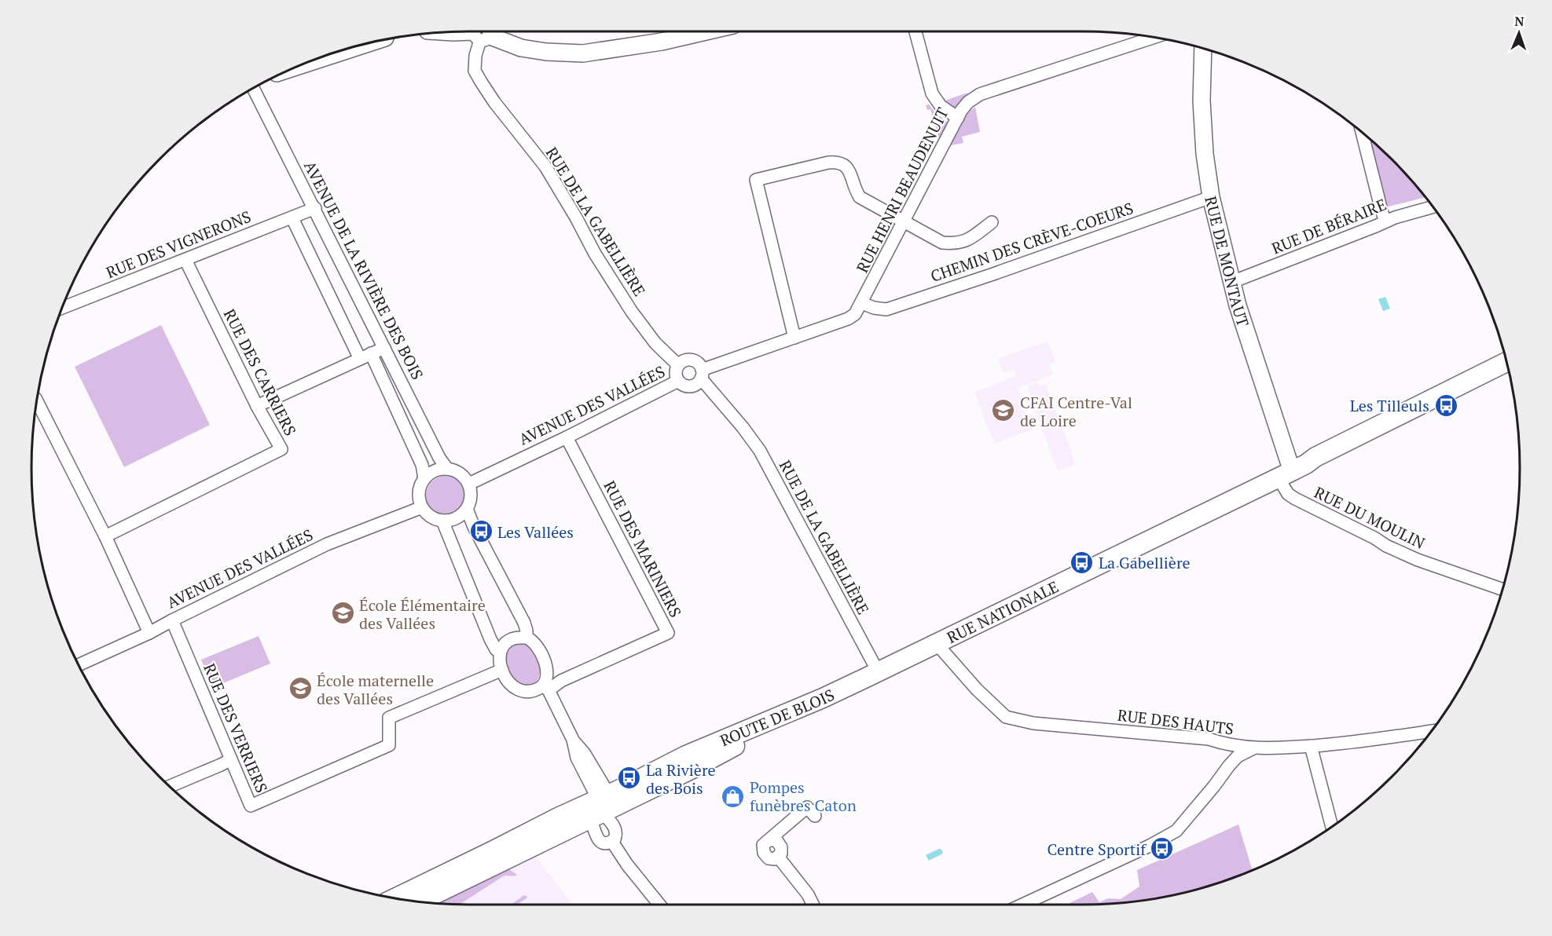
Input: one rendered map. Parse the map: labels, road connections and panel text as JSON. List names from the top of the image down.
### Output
{
  "streets": {
    "main road": ["RUE NATIONALE", "ROUTE DE BLOIS"],
    "street": [
      "RUE HENRI BEAUDENUIT",
      "RUE DE LA GABELLIÈRE",
      "RUE DE BÉRAIRE",
      "CHEMIN DES CRÈVE-COEURS",
      "RUE DES VIGNERONS",
      "RUE DE MONTAUT",
      "AVENUE DE LA RIVIÈRE DES BOIS",
      "RUE DES CARRIERS",
      "AVENUE DES VALLÉES",
      "RUE DU MOULIN",
      "RUE DES MARINIERS",
      "RUE DES HAUTS",
      "RUE DES VERRIERS"
    ]
  },
  "crossings": [
    ["RUE HENRI BEAUDENUIT", "RUE DE LA GABELLIÈRE"],
    ["RUE HENRI BEAUDENUIT", "CHEMIN DES CRÈVE-COEURS"],
    ["RUE HENRI BEAUDENUIT", "AVENUE DES VALLÉES"],
    ["RUE DE LA GABELLIÈRE", "AVENUE DES VALLÉES"],
    ["RUE DE LA GABELLIÈRE", "RUE NATIONALE"],
    ["RUE DE BÉRAIRE", "RUE DE MONTAUT"],
    ["CHEMIN DES CRÈVE-COEURS", "RUE DE MONTAUT"],
    ["RUE DES VIGNERONS", "AVENUE DE LA RIVIÈRE DES BOIS"],
    ["RUE DES VIGNERONS", "RUE DES CARRIERS"],
    ["RUE DE MONTAUT", "RUE DU MOULIN"],
    ["RUE DE MONTAUT", "RUE NATIONALE"],
    ["AVENUE DE LA RIVIÈRE DES BOIS", "AVENUE DES VALLÉES"],
    ["AVENUE DES VALLÉES", "RUE DES MARINIERS"],
    ["AVENUE DES VALLÉES", "RUE DES VERRIERS"],
    ["RUE DU MOULIN", "RUE NATIONALE"],
    ["RUE DES MARINIERS", "RUE DES VERRIERS"],
    ["RUE NATIONALE", "RUE DES HAUTS"],
    ["RUE NATIONALE", "ROUTE DE BLOIS"]
  ],
  "places": {
    "bus stop": [
      "Les Tilleuls",
      "Les Vallées",
      "La Gabellière",
      "La Rivière des Bois",
      "Centre Sportif"
    ],
    "school or university": ["CFAI Centre-Val de Loire", "École Élémentaire des Vallées", "École maternelle des Vallées"],
    "shop": ["Pompes funèbres Caton"]
  },
  "north": "top"
}
